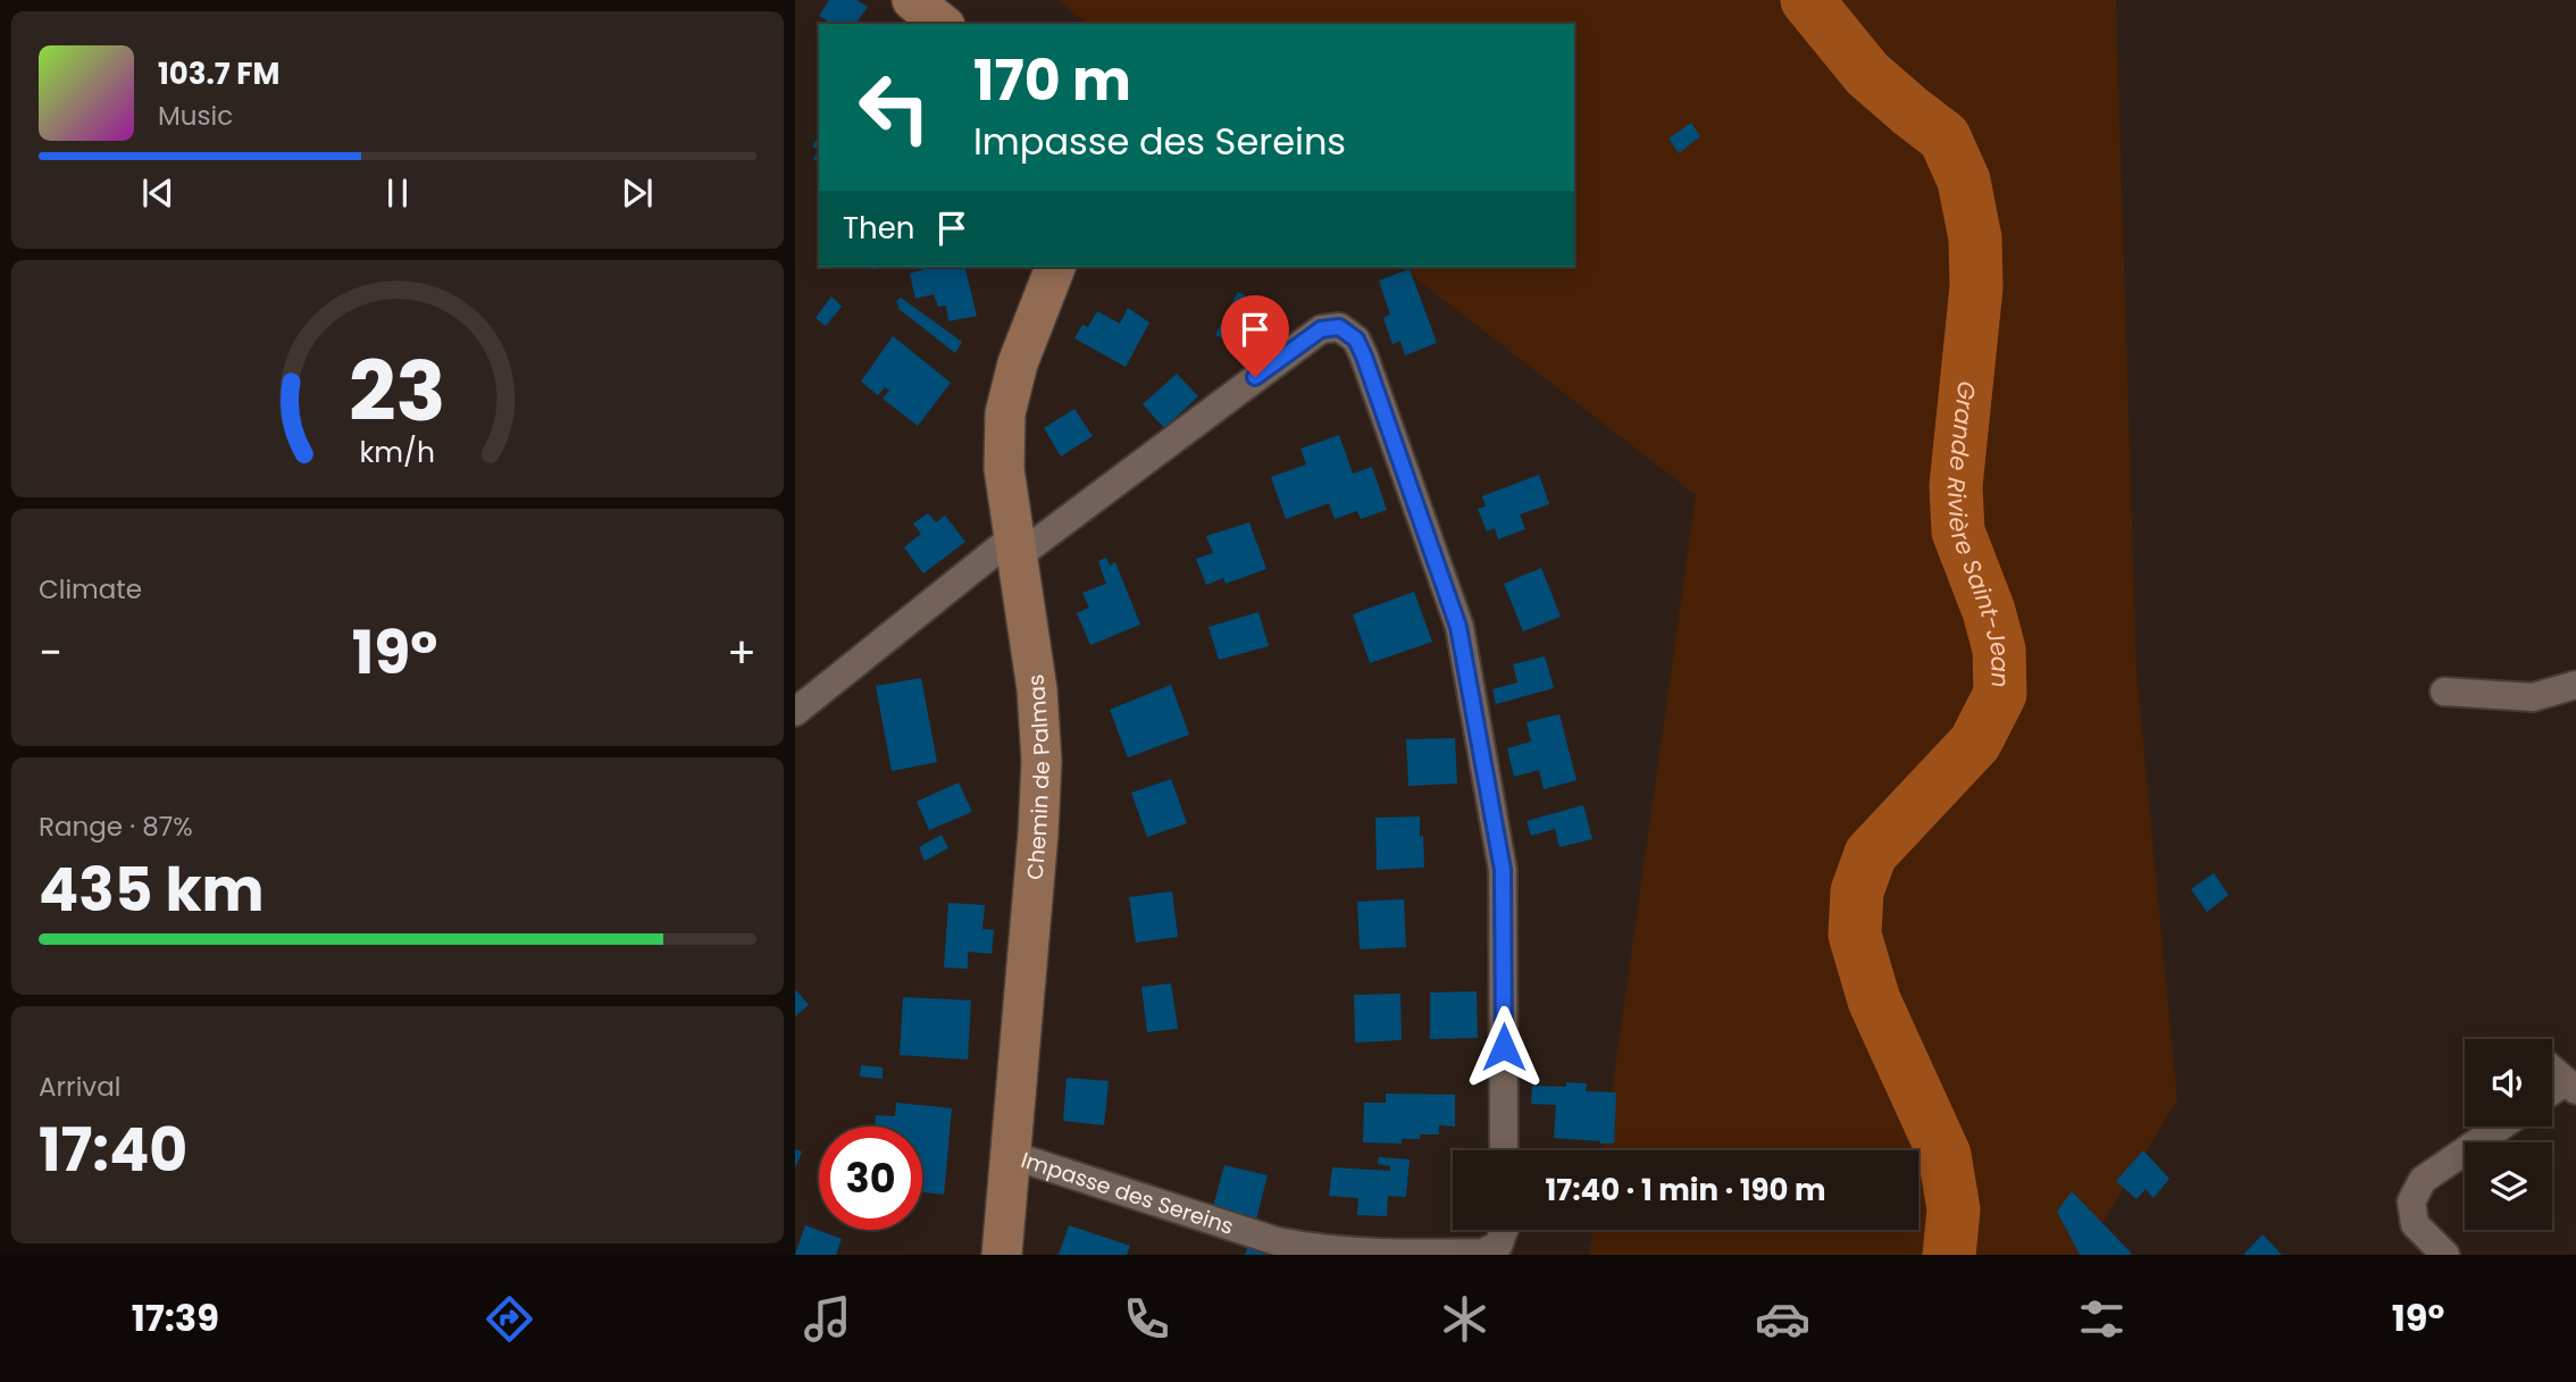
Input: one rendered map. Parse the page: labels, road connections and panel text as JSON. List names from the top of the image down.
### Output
{
  "streets": {
    "street": ["Chemin de Palmas", "Impasse des Sereins"]
  },
  "crossings": [
    ["Chemin de Palmas", "Impasse des Sereins"]
  ],
  "water": ["Grande Rivière Saint-Jean"],
  "page": {
    "turn": ["170 m", "Impasse des Sereins"],
    "song": ["103.7 FM", "Music"],
    "then": "Then",
    "tile": [
      "Climate",
      ["Range · 87%", "435 km"],
      ["Arrival", "17:40"]
    ],
    "heat": ["−", "19°", "+"],
    "limit": "30",
    "trip": "17:40 · 1 min · 190 m",
    "tabs": ["17:39", "19°"],
    "gauge": ["23", "km/h"]
  }
}
